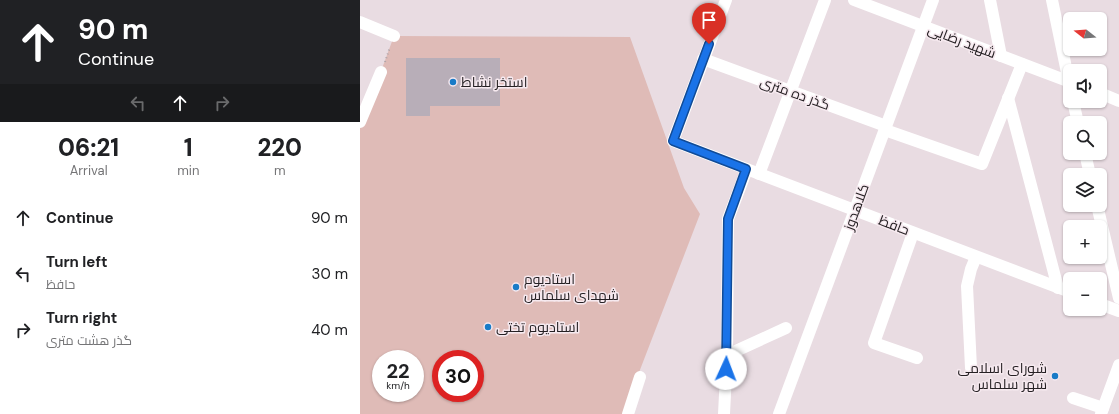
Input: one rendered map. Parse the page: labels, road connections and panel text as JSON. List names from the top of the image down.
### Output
{
  "streets": {
    "street": [
      "شهید رضایی",
      "گذر ده متری",
      "کلاهدوز",
      "حافظ"
    ]
  },
  "crossings": [
    ["شهید رضایی", "کلاهدوز"],
    ["گذر ده متری", "کلاهدوز"],
    ["گذر ده متری", "حافظ"],
    ["کلاهدوز", "حافظ"]
  ],
  "places": [
    "استخر نشاط",
    "استادیوم شهدای سلماس",
    "استادیوم تختی",
    "شورای اسلامی شهر سلماس"
  ],
  "north": "left",
  "page": {
    "turn": ["90 m", "Continue"],
    "map_buttons": ["+", "−"],
    "eta": [
      "06:21",
      "Arrival",
      "1",
      "min",
      "220",
      "m"
    ],
    "list": [
      {
        "name": "Continue",
        "value": "90 m"
      },
      {
        "name": "Turn left",
        "note": "حافظ",
        "value": "30 m"
      },
      {
        "name": "Turn right",
        "note": "گذر هشت متری",
        "value": "40 m"
      }
    ],
    "speed": "22 km/h",
    "limit": "30"
  }
}
